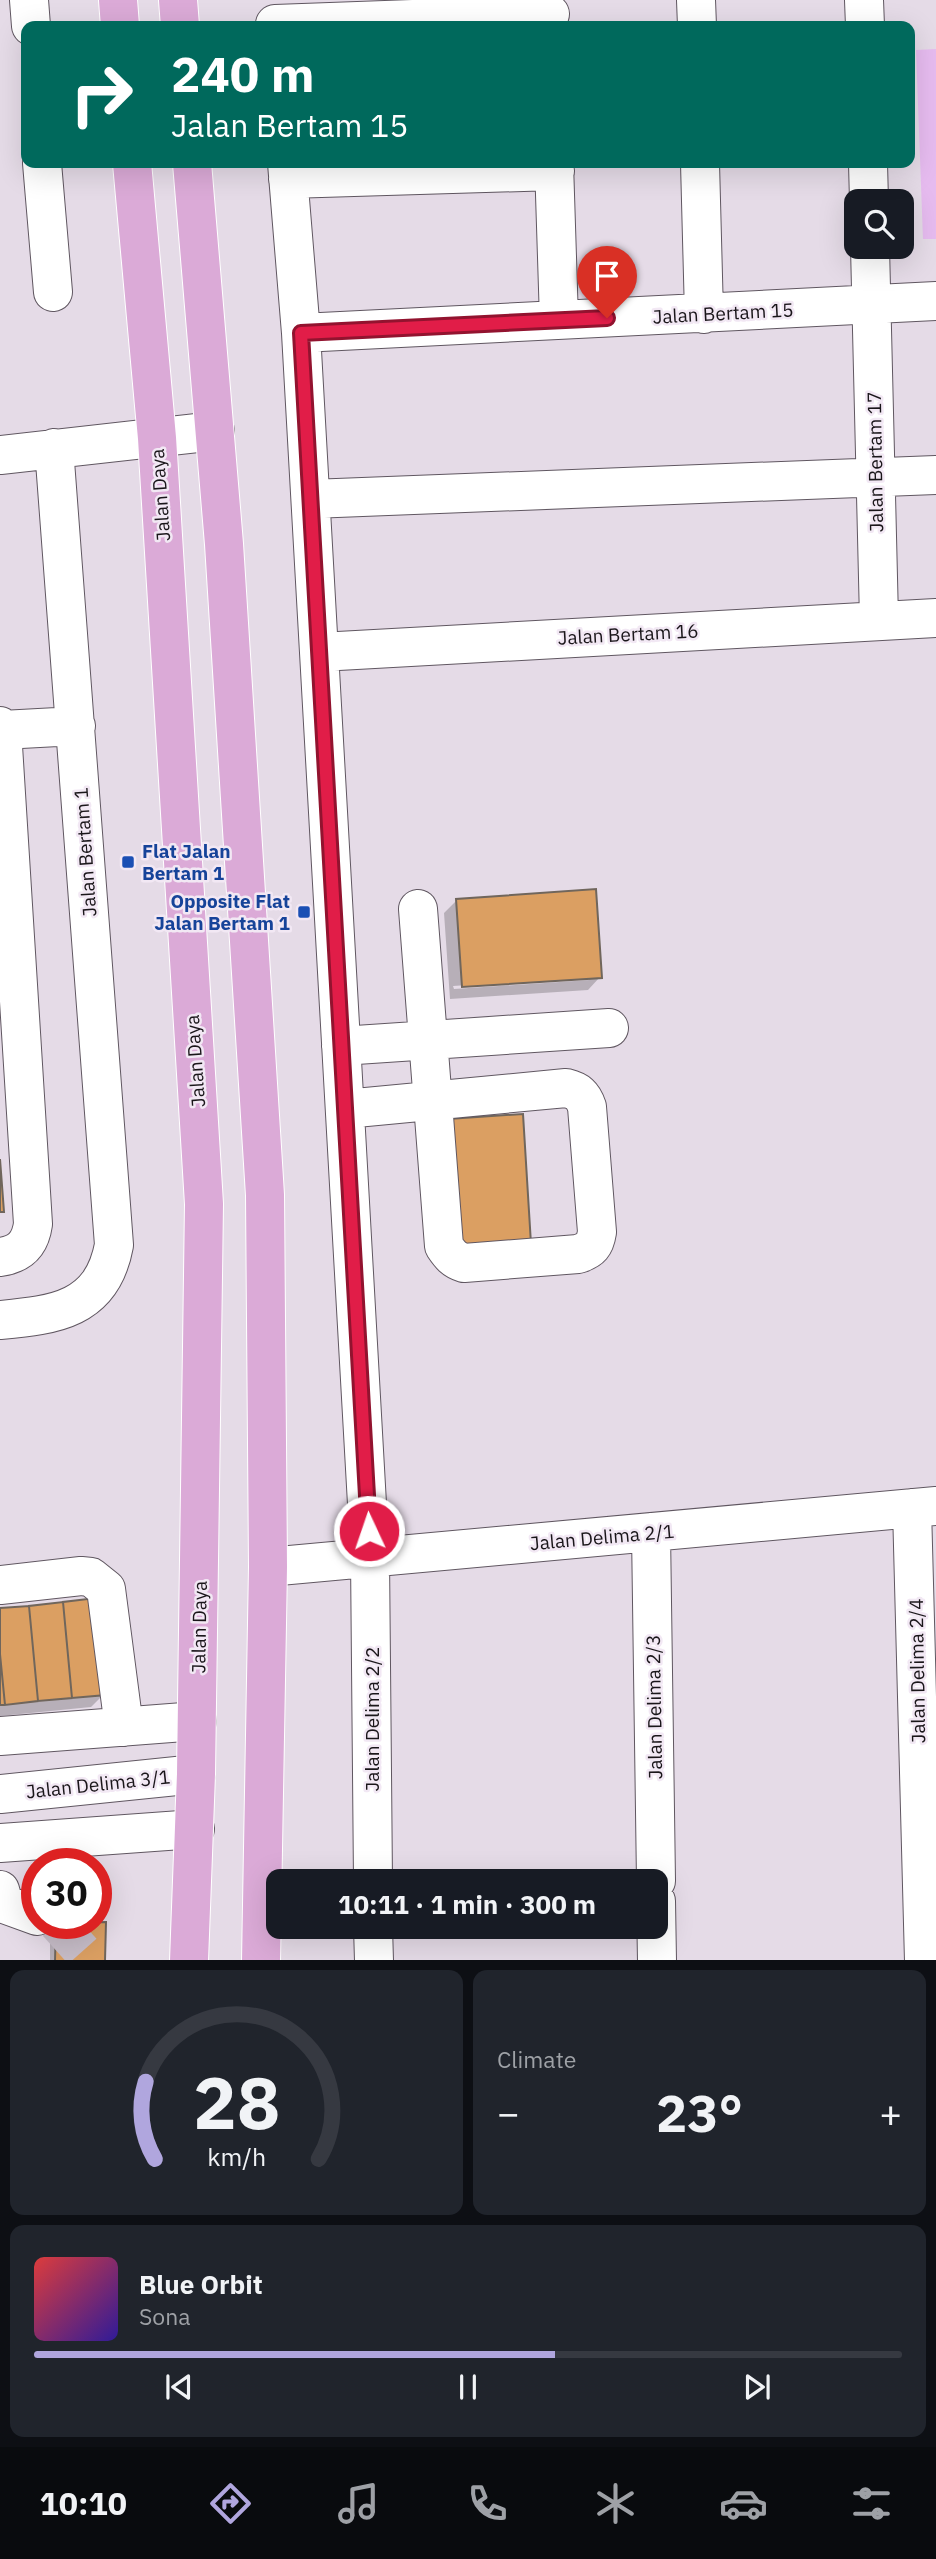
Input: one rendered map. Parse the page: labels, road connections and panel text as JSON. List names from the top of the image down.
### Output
{
  "streets": {
    "main road": ["Jalan Daya"],
    "street": [
      "Jalan Bertam 15",
      "Jalan Bertam 17",
      "Jalan Bertam 16",
      "Jalan Bertam 1",
      "Jalan Delima 2/1",
      "Jalan Delima 2/4",
      "Jalan Delima 2/3",
      "Jalan Delima 2/2",
      "Jalan Delima 3/1"
    ]
  },
  "crossings": [
    ["Jalan Bertam 15", "Jalan Bertam 17"],
    ["Jalan Bertam 15", "Jalan Delima 2/2"],
    ["Jalan Bertam 17", "Jalan Bertam 16"],
    ["Jalan Daya", "Jalan Delima 3/1"],
    ["Jalan Bertam 16", "Jalan Delima 2/2"],
    ["Jalan Delima 2/1", "Jalan Delima 2/4"],
    ["Jalan Delima 2/1", "Jalan Delima 2/3"],
    ["Jalan Delima 2/1", "Jalan Delima 2/2"]
  ],
  "places": {
    "transit": ["Flat Jalan Bertam 1", "Opposite Flat Jalan Bertam 1"]
  },
  "page": {
    "turn": ["240 m", "Jalan Bertam 15"],
    "limit": "30",
    "trip": "10:11 · 1 min · 300 m",
    "tile": "Climate",
    "heat": ["−", "23°", "+"],
    "song": ["Blue Orbit", "Sona"],
    "tabs": "10:10",
    "gauge": ["28", "km/h"]
  }
}
